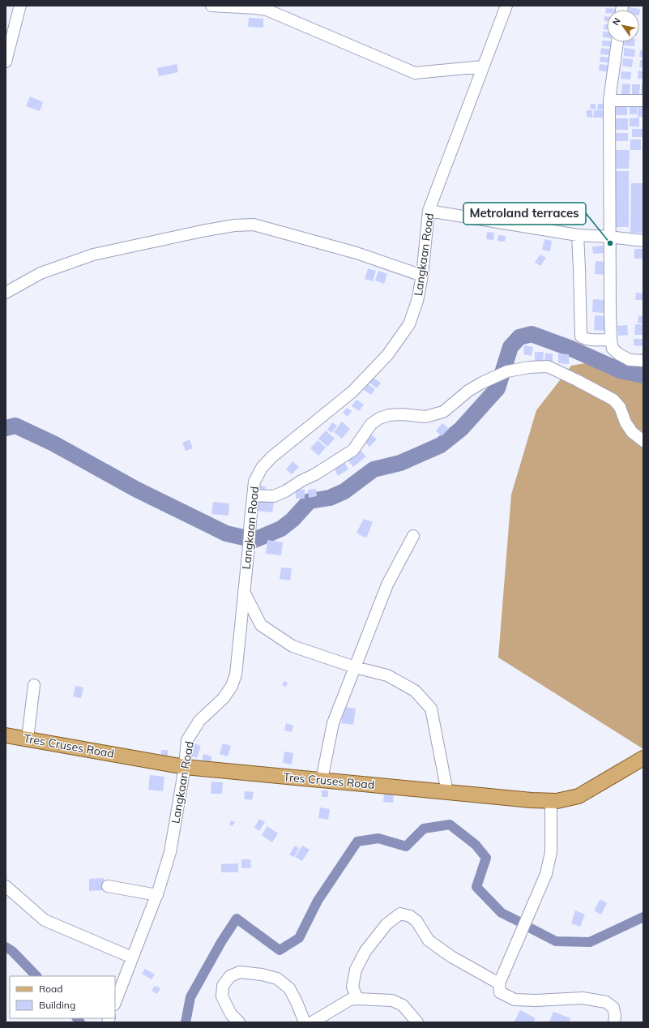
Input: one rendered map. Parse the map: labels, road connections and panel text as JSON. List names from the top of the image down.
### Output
{
  "streets": {
    "main road": ["Tres Cruses Road"],
    "street": ["Langkaan Road"]
  },
  "crossings": [
    ["Langkaan Road", "Tres Cruses Road"]
  ],
  "places": ["Metroland terraces"],
  "legend": ["Road", "Building"],
  "north": "top left"
}
